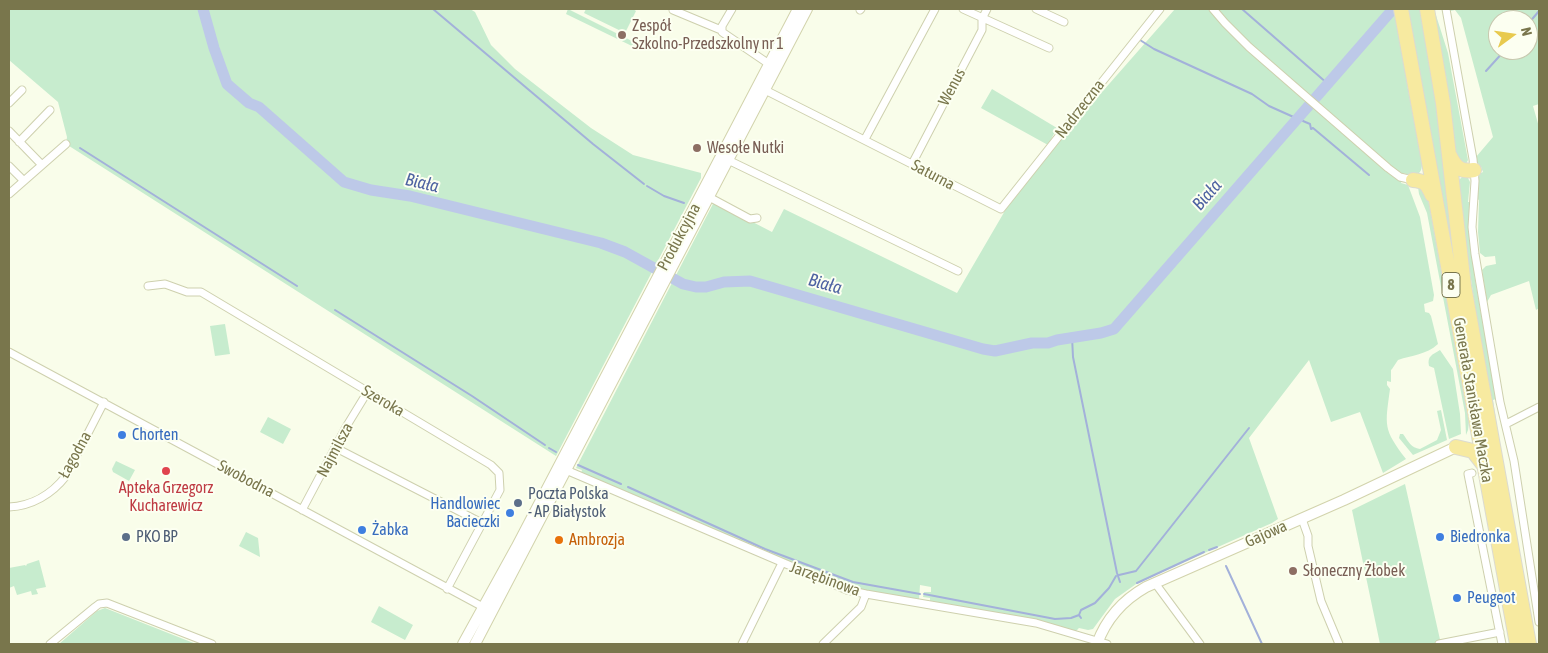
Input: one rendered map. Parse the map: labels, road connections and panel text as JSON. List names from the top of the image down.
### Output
{
  "streets": {
    "highway": ["8", "Generała Stanisława Maczka"],
    "main road": ["Produkcyjna", "Gajowa"],
    "street": [
      "Wenus",
      "Nadrzeczna",
      "Saturna",
      "Szeroka",
      "Najmilsza",
      "Łagodna",
      "Swobodna",
      "Jarzębinowa"
    ]
  },
  "crossings": [
    ["Wenus", "Saturna"],
    ["Nadrzeczna", "Saturna"],
    ["Saturna", "Produkcyjna"],
    ["Produkcyjna", "Swobodna"],
    ["Produkcyjna", "Jarzębinowa"],
    ["Szeroka", "Najmilsza"],
    ["Szeroka", "Swobodna"],
    ["Najmilsza", "Swobodna"],
    ["Łagodna", "Swobodna"],
    ["Gajowa", "Jarzębinowa"]
  ],
  "water": ["Biała"],
  "places": [
    "Zespół Szkolno-Przedszkolny nr 1",
    "Wesołe Nutki",
    "Chorten",
    "Apteka Grzegorz Kucharewicz",
    "Poczta Polska - AP Białystok",
    "Handlowiec Bacieczki",
    "Żabka",
    "PKO BP",
    "Biedronka",
    "Ambrozja",
    "Słoneczny Żłobek",
    "Peugeot"
  ],
  "north": "right"
}
